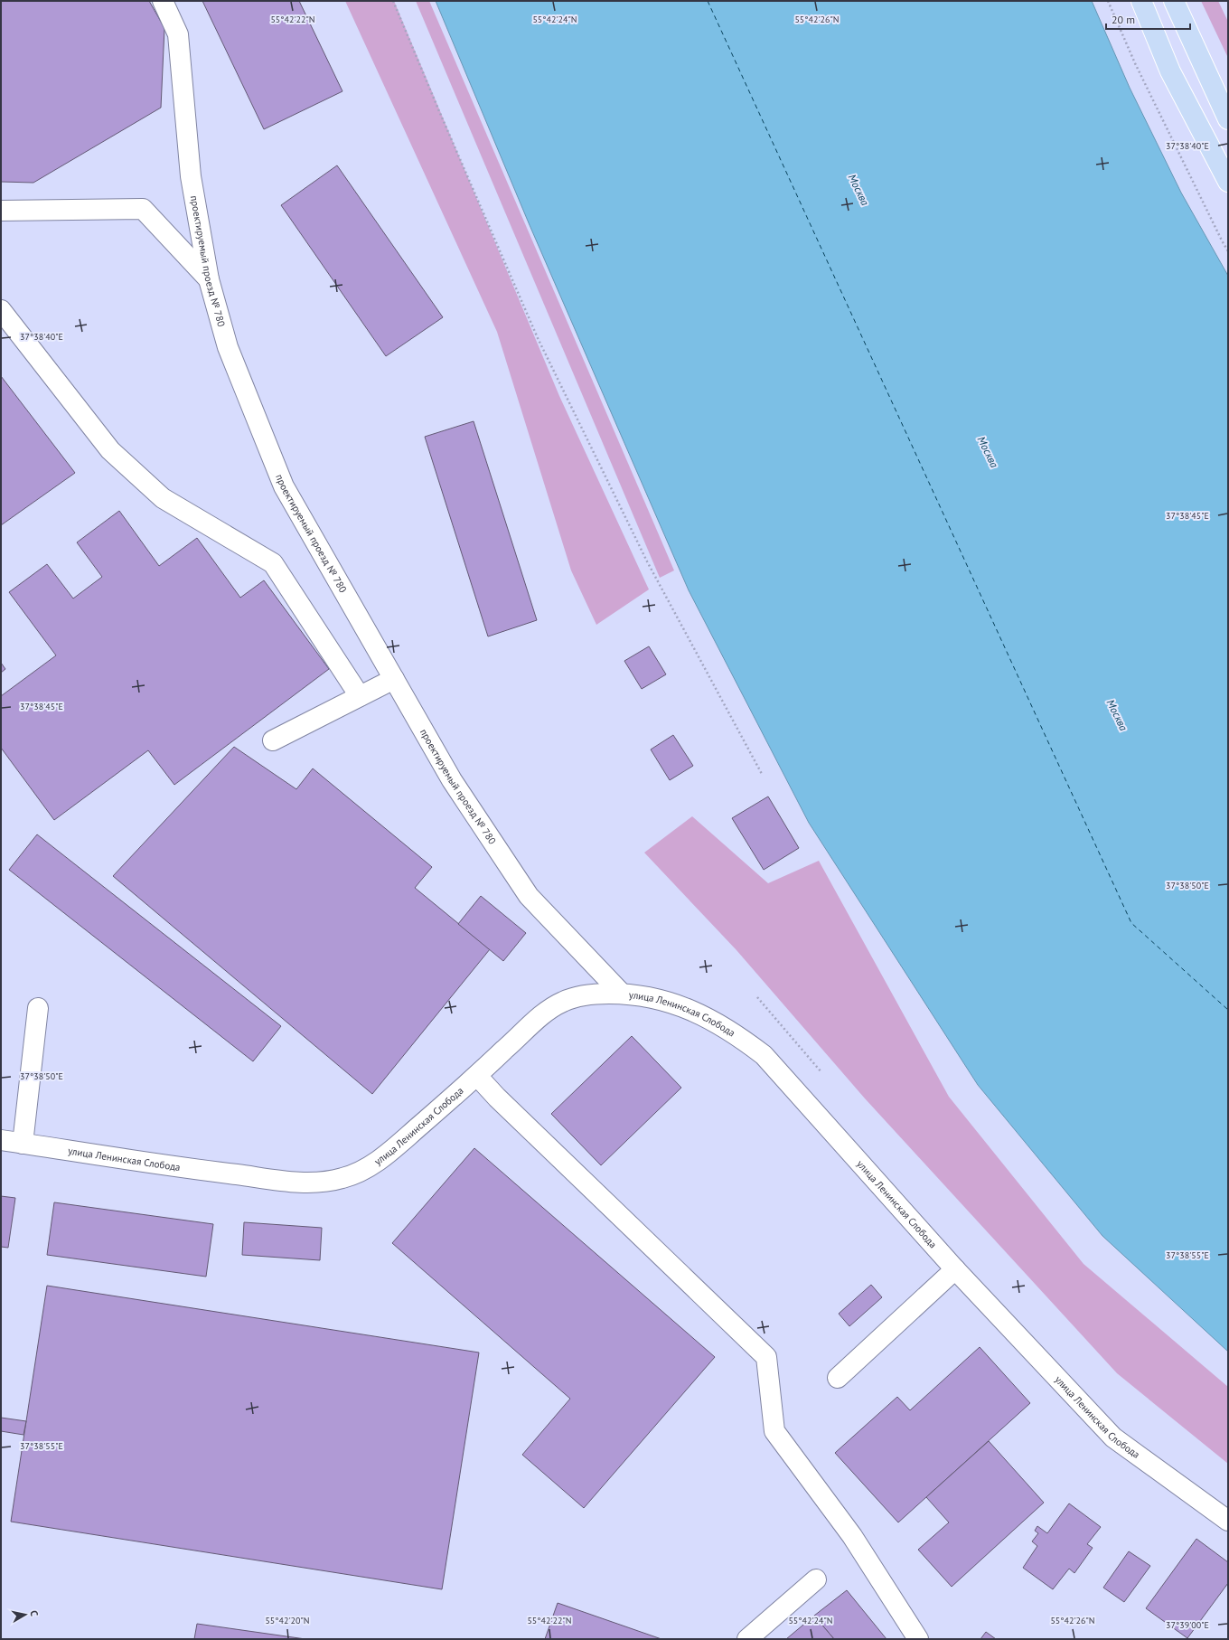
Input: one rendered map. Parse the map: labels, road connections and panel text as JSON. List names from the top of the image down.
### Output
{
  "streets": {
    "street": ["проектируемый проезд № 780", "улица Ленинская Слобода"]
  },
  "crossings": [
    ["проектируемый проезд № 780", "улица Ленинская Слобода"]
  ],
  "water": ["Москва"],
  "scale_bar": "20 m",
  "north": "right",
  "coordinates": [
    "55°42'22\"N",
    "55°42'24\"N",
    "55°42'26\"N",
    "37°38'40\"E",
    "37°38'45\"E",
    "37°38'50\"E",
    "37°38'55\"E",
    "55°42'20\"N",
    "37°39'00\"E"
  ]
}
